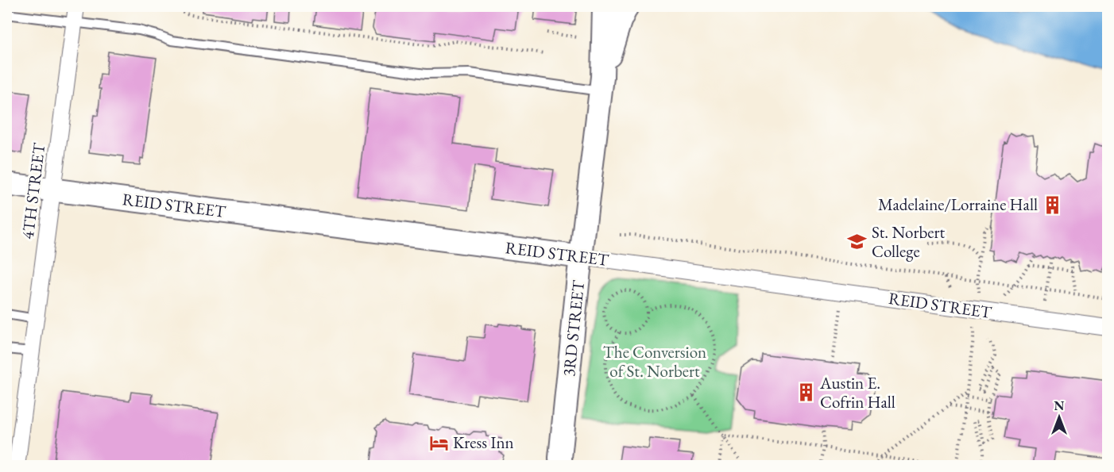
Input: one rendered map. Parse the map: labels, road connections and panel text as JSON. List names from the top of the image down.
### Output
{
  "streets": {
    "main road": ["REID STREET", "3RD STREET"],
    "street": ["4TH STREET"]
  },
  "crossings": [
    ["4TH STREET", "REID STREET"],
    ["REID STREET", "3RD STREET"]
  ],
  "parks": ["The Conversion of St. Norbert"],
  "places": {
    "building": ["Madelaine/Lorraine Hall", "Austin E. Cofrin Hall"],
    "school or university": ["St. Norbert College"],
    "hotel": ["Kress Inn"]
  },
  "north": "top"
}
